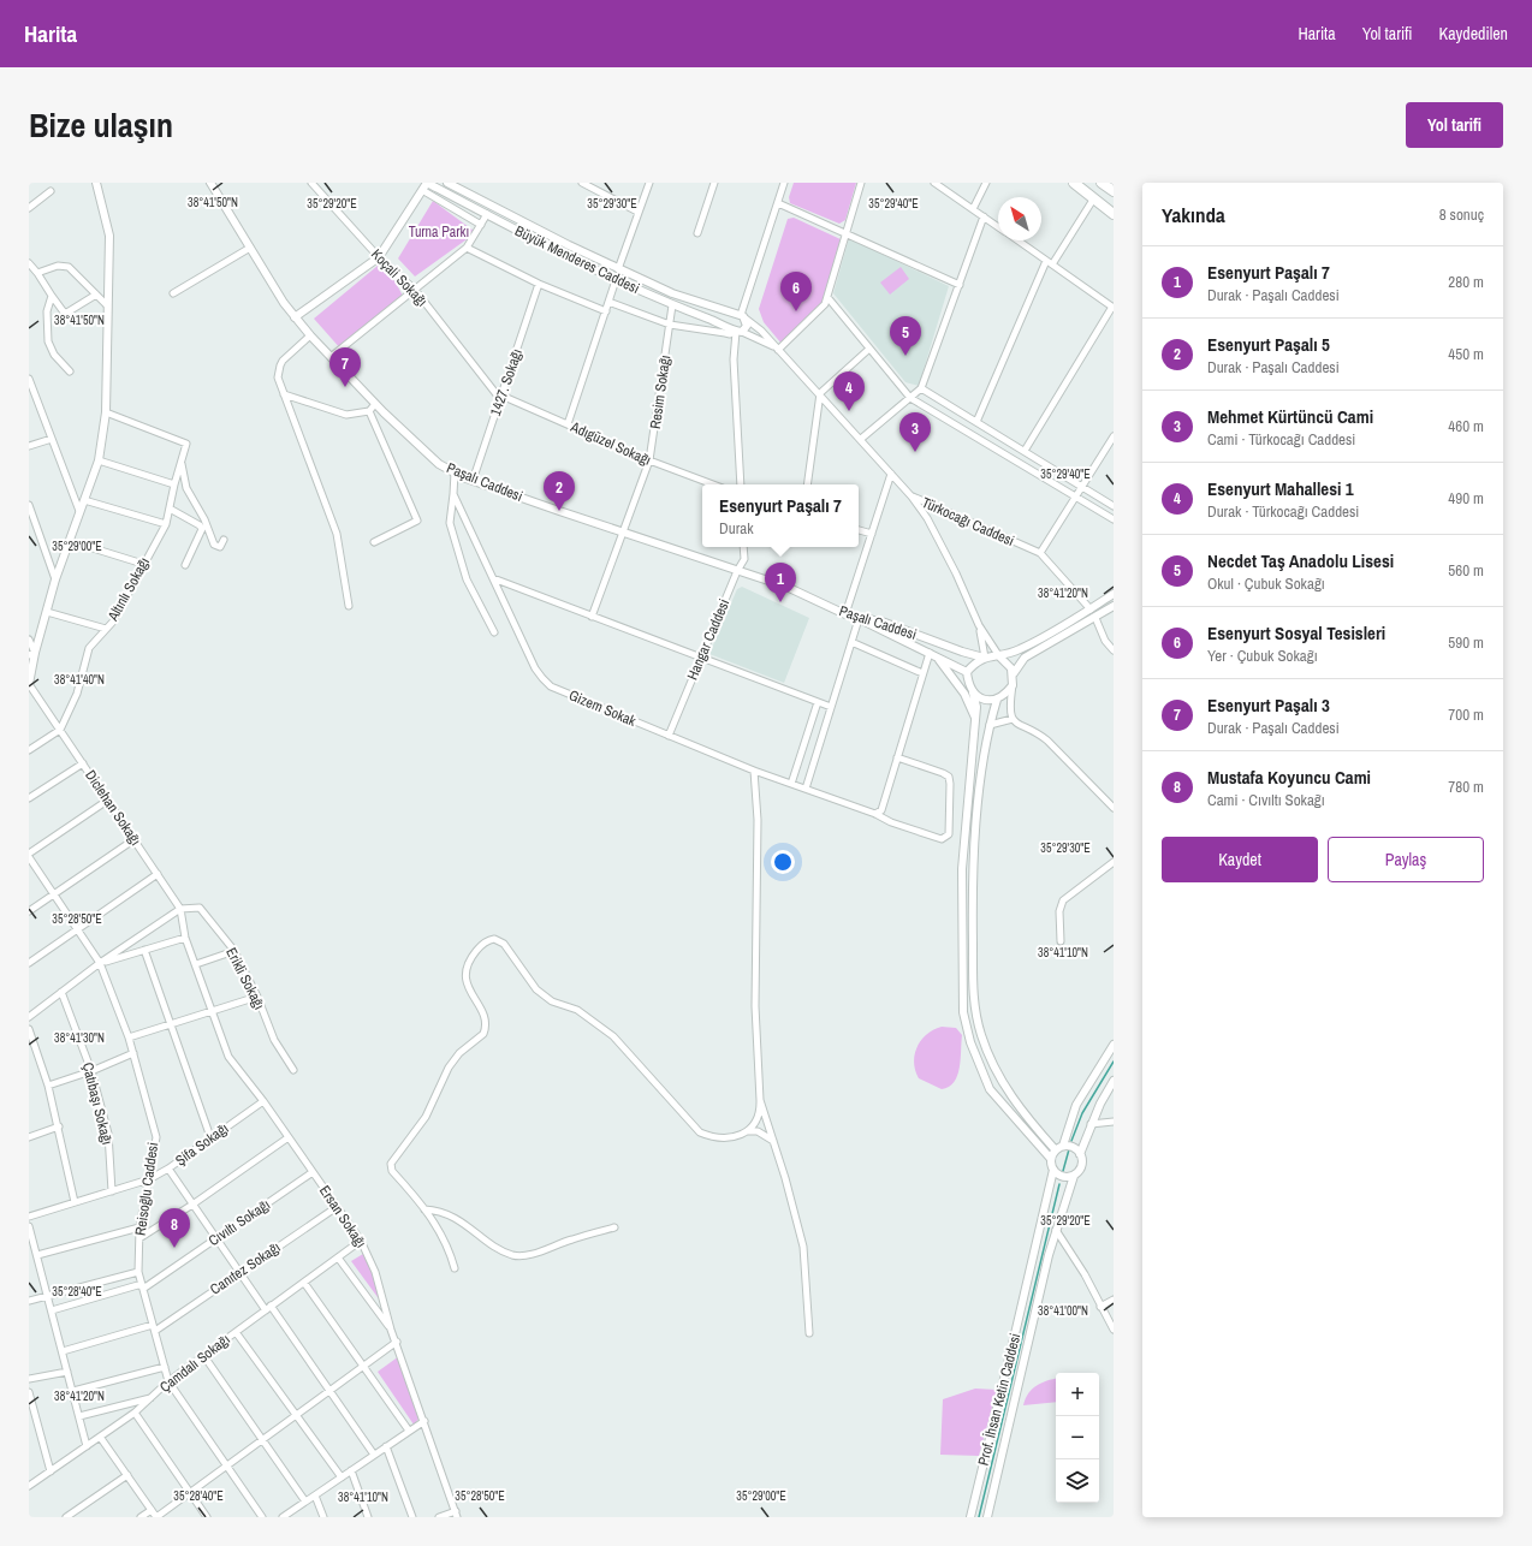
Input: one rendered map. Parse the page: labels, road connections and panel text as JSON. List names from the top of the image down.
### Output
{
  "streets": {
    "street": [
      "Büyük Menderes Caddesi",
      "Koçali Sokağı",
      "1427. Sokağı",
      "Resim Sokağı",
      "Adıgüzel Sokağı",
      "Paşalı Caddesi",
      "Türkocağı Caddesi",
      "Altınlı Sokağı",
      "Hangar Caddesi",
      "Gizem Sokak",
      "Diclehan Sokağı",
      "Erikli Sokağı",
      "Çatıbaşı Sokağı",
      "Şifa Sokağı",
      "Reisoğlu Caddesi",
      "Ersan Sokağı",
      "Cıvıltı Sokağı",
      "Canıtez Sokağı",
      "Çamdalı Sokağı",
      "Prof. İhsan Ketin Caddesi"
    ]
  },
  "crossings": [
    ["Büyük Menderes Caddesi", "Resim Sokağı"],
    ["Büyük Menderes Caddesi", "Türkocağı Caddesi"],
    ["Koçali Sokağı", "1427. Sokağı"],
    ["Koçali Sokağı", "Adıgüzel Sokağı"],
    ["1427. Sokağı", "Adıgüzel Sokağı"],
    ["1427. Sokağı", "Paşalı Caddesi"],
    ["Resim Sokağı", "Adıgüzel Sokağı"],
    ["Resim Sokağı", "Paşalı Caddesi"],
    ["Paşalı Caddesi", "Hangar Caddesi"],
    ["Paşalı Caddesi", "Gizem Sokak"],
    ["Altınlı Sokağı", "Diclehan Sokağı"],
    ["Hangar Caddesi", "Gizem Sokak"],
    ["Diclehan Sokağı", "Erikli Sokağı"],
    ["Diclehan Sokağı", "Ersan Sokağı"],
    ["Çatıbaşı Sokağı", "Şifa Sokağı"],
    ["Şifa Sokağı", "Reisoğlu Caddesi"],
    ["Şifa Sokağı", "Ersan Sokağı"],
    ["Reisoğlu Caddesi", "Cıvıltı Sokağı"],
    ["Reisoğlu Caddesi", "Canıtez Sokağı"],
    ["Reisoğlu Caddesi", "Çamdalı Sokağı"],
    ["Ersan Sokağı", "Cıvıltı Sokağı"],
    ["Ersan Sokağı", "Canıtez Sokağı"],
    ["Ersan Sokağı", "Çamdalı Sokağı"]
  ],
  "parks": ["Turna Parkı"],
  "north": "top left",
  "page": {
    "header": "Harita",
    "nav": ["Harita", "Yol tarifi", "Kaydedilen"],
    "title": "Bize ulaşın",
    "buttons": [
      "Yol tarifi",
      ["Kaydet", "Paylaş"]
    ],
    "heading": ["Yakında", "8 sonuç"],
    "list": [
      {
        "mark": "1",
        "name": "Esenyurt Paşalı 7",
        "note": "Durak · Paşalı Caddesi",
        "value": "280 m"
      },
      {
        "mark": "2",
        "name": "Esenyurt Paşalı 5",
        "note": "Durak · Paşalı Caddesi",
        "value": "450 m"
      },
      {
        "mark": "3",
        "name": "Mehmet Kürtüncü Cami",
        "note": "Cami · Türkocağı Caddesi",
        "value": "460 m"
      },
      {
        "mark": "4",
        "name": "Esenyurt Mahallesi 1",
        "note": "Durak · Türkocağı Caddesi",
        "value": "490 m"
      },
      {
        "mark": "5",
        "name": "Necdet Taş Anadolu Lisesi",
        "note": "Okul · Çubuk Sokağı",
        "value": "560 m"
      },
      {
        "mark": "6",
        "name": "Esenyurt Sosyal Tesisleri",
        "note": "Yer · Çubuk Sokağı",
        "value": "590 m"
      },
      {
        "mark": "7",
        "name": "Esenyurt Paşalı 3",
        "note": "Durak · Paşalı Caddesi",
        "value": "700 m"
      },
      {
        "mark": "8",
        "name": "Mustafa Koyuncu Cami",
        "note": "Cami · Cıvıltı Sokağı",
        "value": "780 m"
      }
    ],
    "pins": [
      "6",
      "5",
      "7",
      "4",
      "3",
      "2",
      "1",
      "8"
    ],
    "popup": ["Esenyurt Paşalı 7", "Durak"],
    "map_buttons": ["+", "−"]
  },
  "coordinates": [
    "38°41'50\"N",
    "35°29'20\"E",
    "35°29'30\"E",
    "35°29'40\"E",
    "35°29'00\"E",
    "38°41'20\"N",
    "38°41'40\"N",
    "35°28'50\"E",
    "38°41'10\"N",
    "38°41'30\"N",
    "35°28'40\"E",
    "38°41'00\"N"
  ]
}
